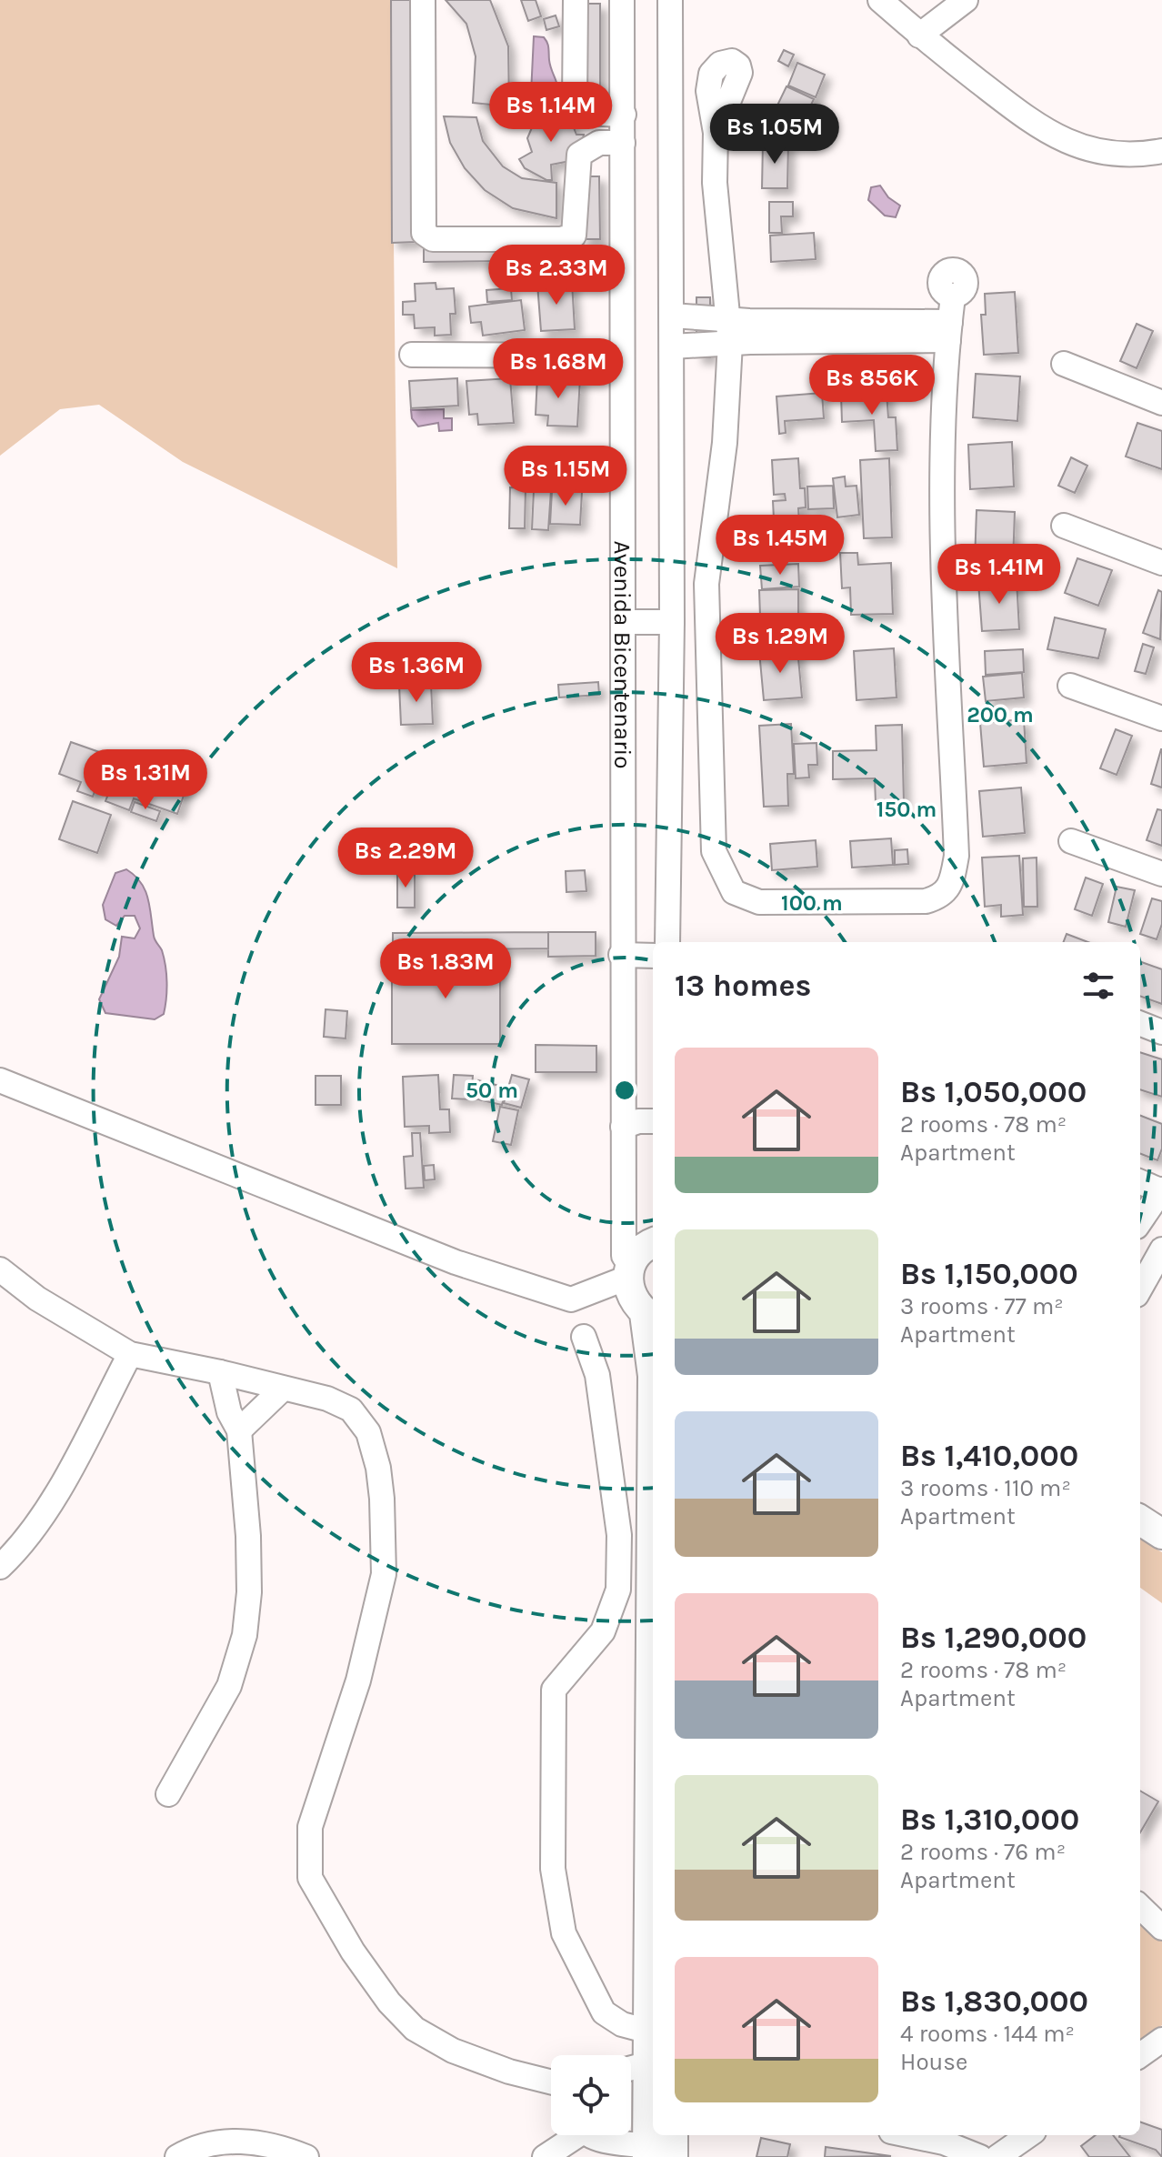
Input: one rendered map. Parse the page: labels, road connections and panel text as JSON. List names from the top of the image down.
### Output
{
  "streets": {
    "street": ["Avenida Bicentenario"]
  },
  "page": {
    "price": [
      "Bs 1.14M",
      "Bs 1.05M",
      "Bs 2.33M",
      "Bs 1.68M",
      "Bs 856K",
      "Bs 1.15M",
      "Bs 1.45M",
      "Bs 1.41M",
      "Bs 1.29M",
      "Bs 1.36M",
      "Bs 1.31M",
      "Bs 2.29M",
      "Bs 1.83M"
    ],
    "heading": "13 homes",
    "list": [
      {
        "name": "Bs 1,050,000",
        "note": "2 rooms · 78 m² · Apartment"
      },
      {
        "name": "Bs 1,150,000",
        "note": "3 rooms · 77 m² · Apartment"
      },
      {
        "name": "Bs 1,410,000",
        "note": "3 rooms · 110 m² · Apartment"
      },
      {
        "name": "Bs 1,290,000",
        "note": "2 rooms · 78 m² · Apartment"
      },
      {
        "name": "Bs 1,310,000",
        "note": "2 rooms · 76 m² · Apartment"
      },
      {
        "name": "Bs 1,830,000",
        "note": "4 rooms · 144 m² · House"
      }
    ]
  },
  "rings": [
    "200 m",
    "150 m",
    "100 m",
    "50 m"
  ]
}
